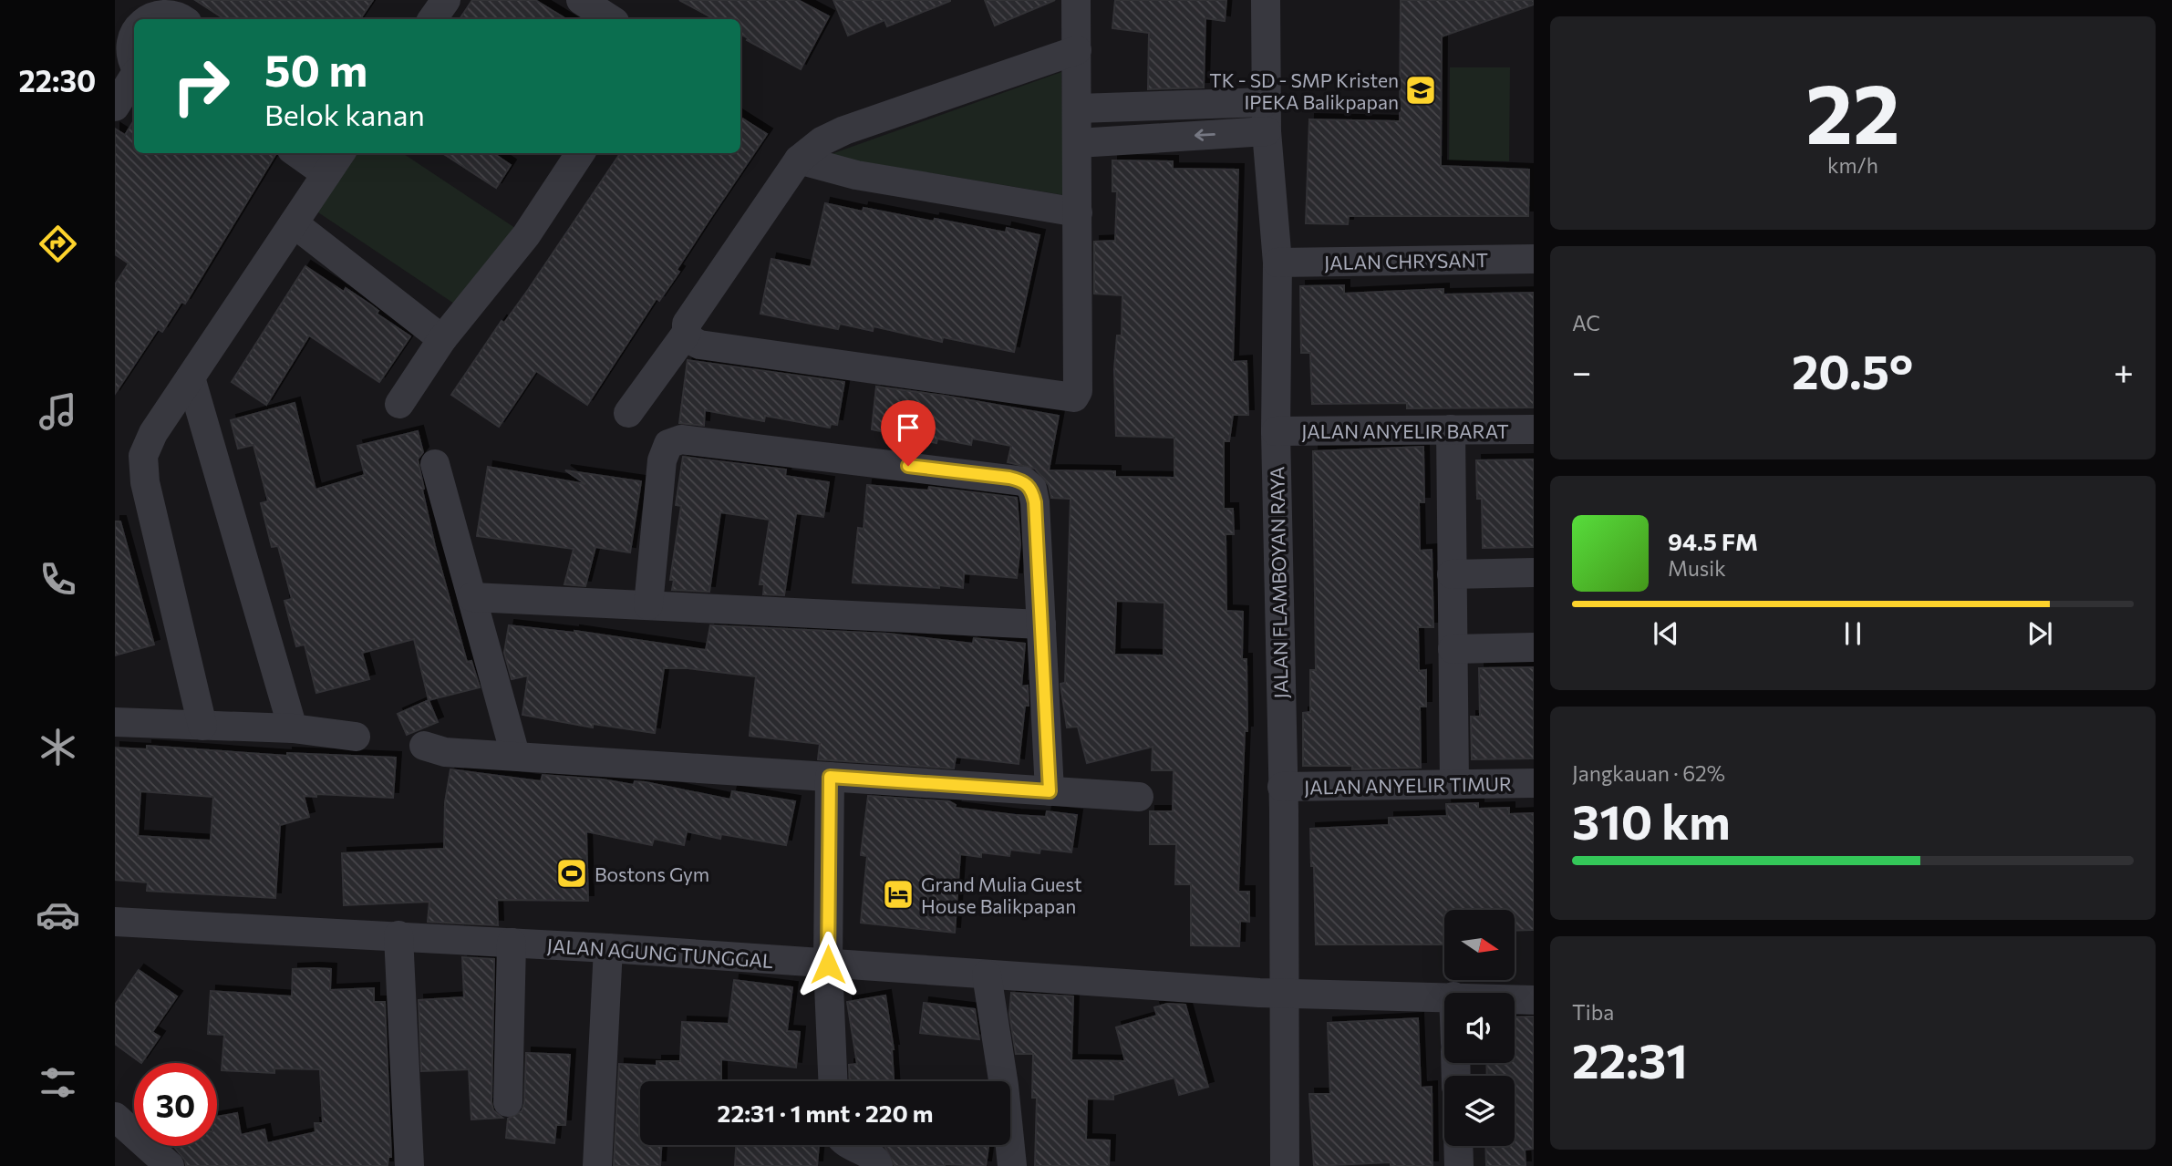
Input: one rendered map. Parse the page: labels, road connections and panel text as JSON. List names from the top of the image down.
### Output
{
  "streets": {
    "street": [
      "JALAN CHRYSANT",
      "JALAN ANYELIR BARAT",
      "JALAN FLAMBOYAN RAYA",
      "JALAN ANYELIR TIMUR",
      "JALAN AGUNG TUNGGAL"
    ]
  },
  "crossings": [
    ["JALAN CHRYSANT", "JALAN FLAMBOYAN RAYA"],
    ["JALAN ANYELIR BARAT", "JALAN FLAMBOYAN RAYA"],
    ["JALAN FLAMBOYAN RAYA", "JALAN ANYELIR TIMUR"],
    ["JALAN FLAMBOYAN RAYA", "JALAN AGUNG TUNGGAL"]
  ],
  "places": {
    "school or university": ["TK - SD - SMP Kristen IPEKA Balikpapan"],
    "sports": ["Bostons Gym"],
    "hotel": ["Grand Mulia Guest House Balikpapan"]
  },
  "north": "right",
  "page": {
    "tabs": "22:30",
    "tile": [
      ["22", "km/h"],
      "AC",
      ["Jangkauan · 62%", "310 km"],
      ["Tiba", "22:31"]
    ],
    "turn": ["50 m", "Belok kanan"],
    "heat": ["−", "20.5°", "+"],
    "song": ["94.5 FM", "Musik"],
    "limit": "30",
    "trip": "22:31 · 1 mnt · 220 m"
  }
}
